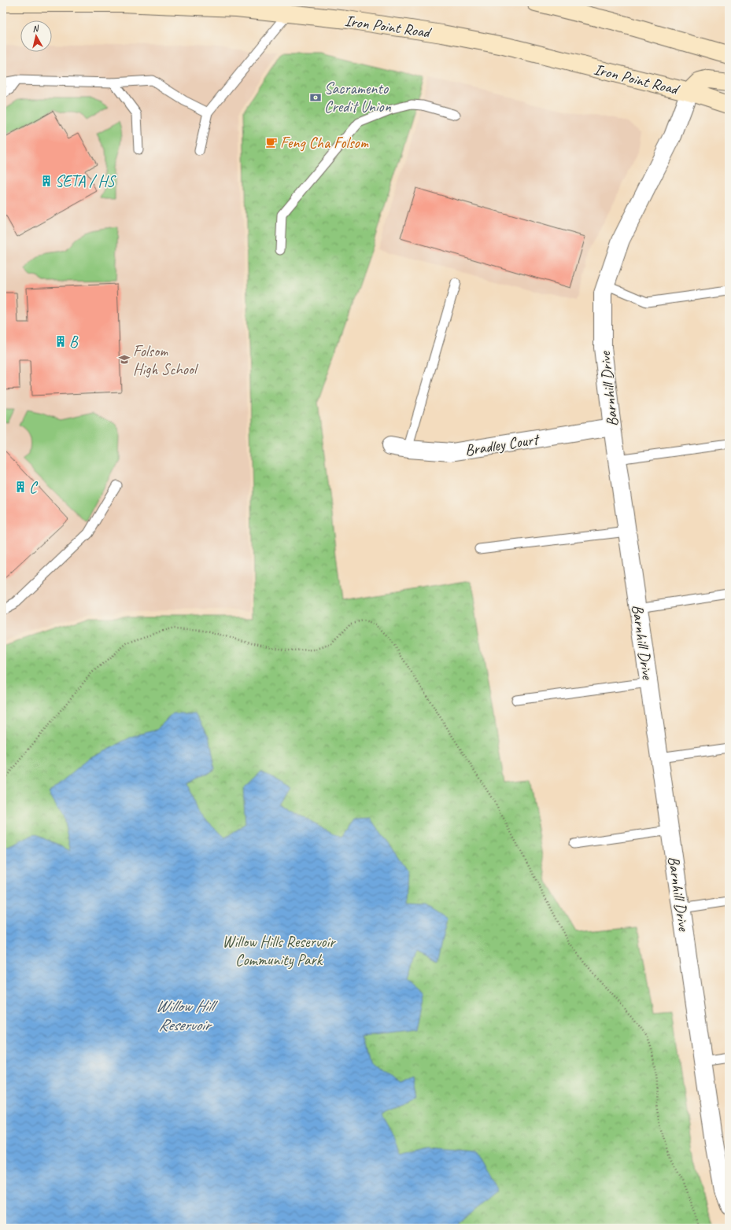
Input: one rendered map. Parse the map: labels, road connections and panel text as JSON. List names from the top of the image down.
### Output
{
  "streets": {
    "main road": ["Iron Point Road"],
    "street": ["Barnhill Drive", "Bradley Court"]
  },
  "crossings": [
    ["Iron Point Road", "Barnhill Drive"],
    ["Barnhill Drive", "Bradley Court"]
  ],
  "water": ["Willow Hill Reservoir"],
  "parks": ["Willow Hills Reservoir Community Park"],
  "places": {
    "bank": ["Sacramento Credit Union"],
    "cafe": ["Feng Cha Folsom"],
    "building": ["SETA / HS", "B", "C"],
    "school or university": ["Folsom High School"]
  },
  "north": "top"
}
